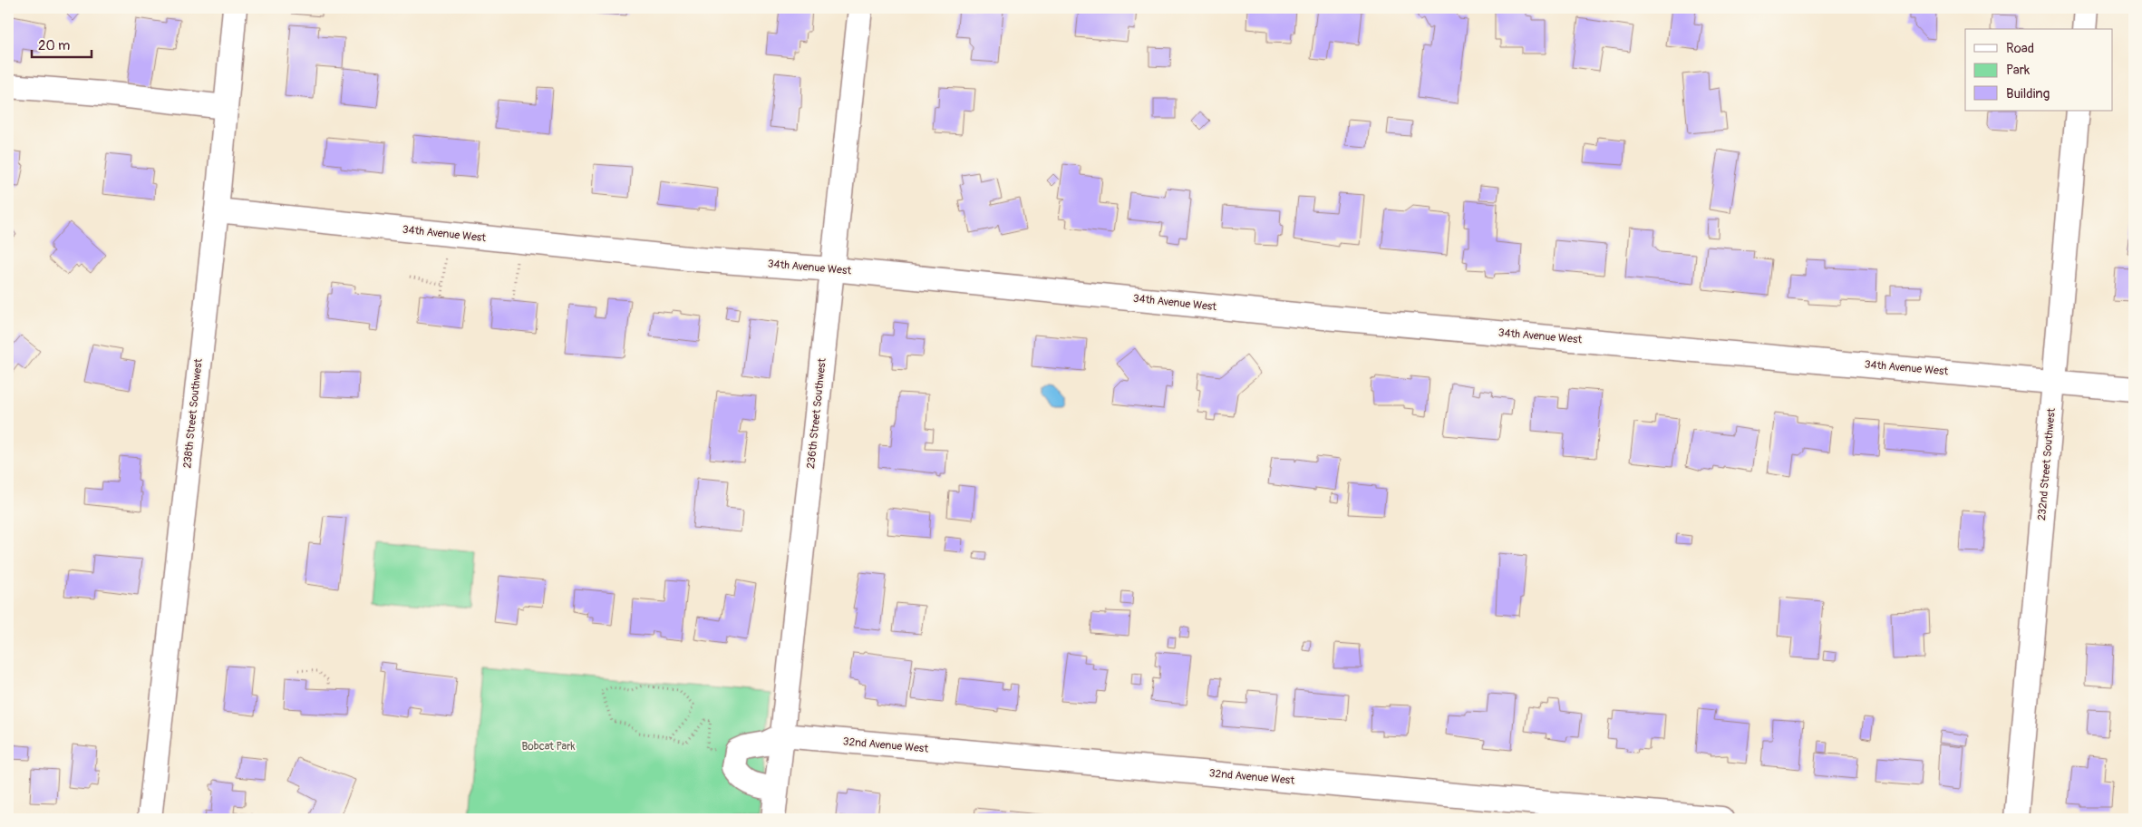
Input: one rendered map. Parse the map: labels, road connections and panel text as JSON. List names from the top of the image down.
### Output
{
  "streets": {
    "street": [
      "34th Avenue West",
      "238th Street Southwest",
      "236th Street Southwest",
      "232nd Street Southwest",
      "32nd Avenue West"
    ]
  },
  "crossings": [
    ["34th Avenue West", "238th Street Southwest"],
    ["34th Avenue West", "236th Street Southwest"],
    ["34th Avenue West", "232nd Street Southwest"],
    ["236th Street Southwest", "32nd Avenue West"]
  ],
  "parks": ["Bobcat Park"],
  "legend": ["Road", "Park", "Building"],
  "scale_bar": "20 m"
}
